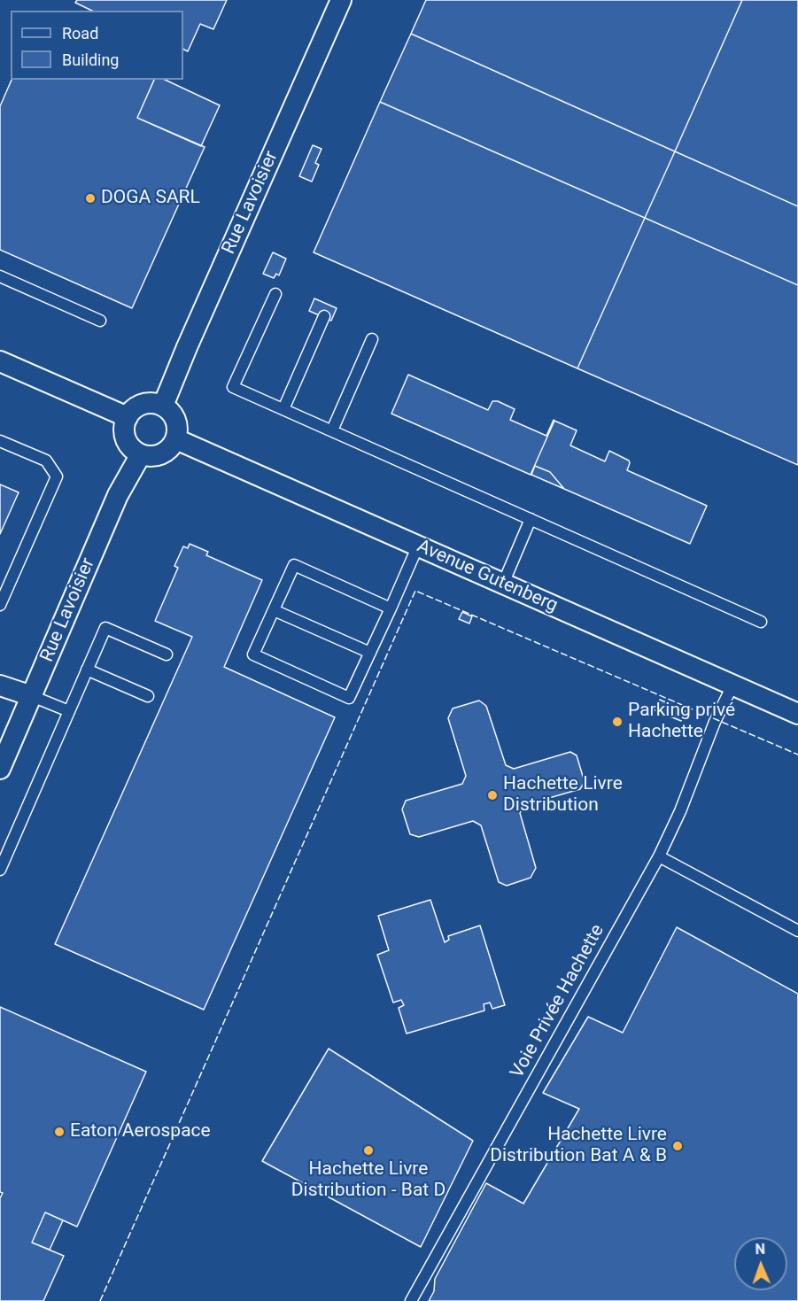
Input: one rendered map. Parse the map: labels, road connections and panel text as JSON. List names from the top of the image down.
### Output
{
  "streets": {
    "street": ["Rue Lavoisier", "Avenue Gutenberg"],
    "lane": ["Voie Privée Hachette"]
  },
  "crossings": [
    ["Rue Lavoisier", "Avenue Gutenberg"],
    ["Avenue Gutenberg", "Voie Privée Hachette"]
  ],
  "places": [
    "DOGA SARL",
    "Parking privé Hachette",
    "Hachette Livre Distribution",
    "Eaton Aerospace",
    "Hachette Livre Distribution Bat A & B",
    "Hachette Livre Distribution - Bat D"
  ],
  "legend": ["Road", "Building"],
  "north": "top"
}
